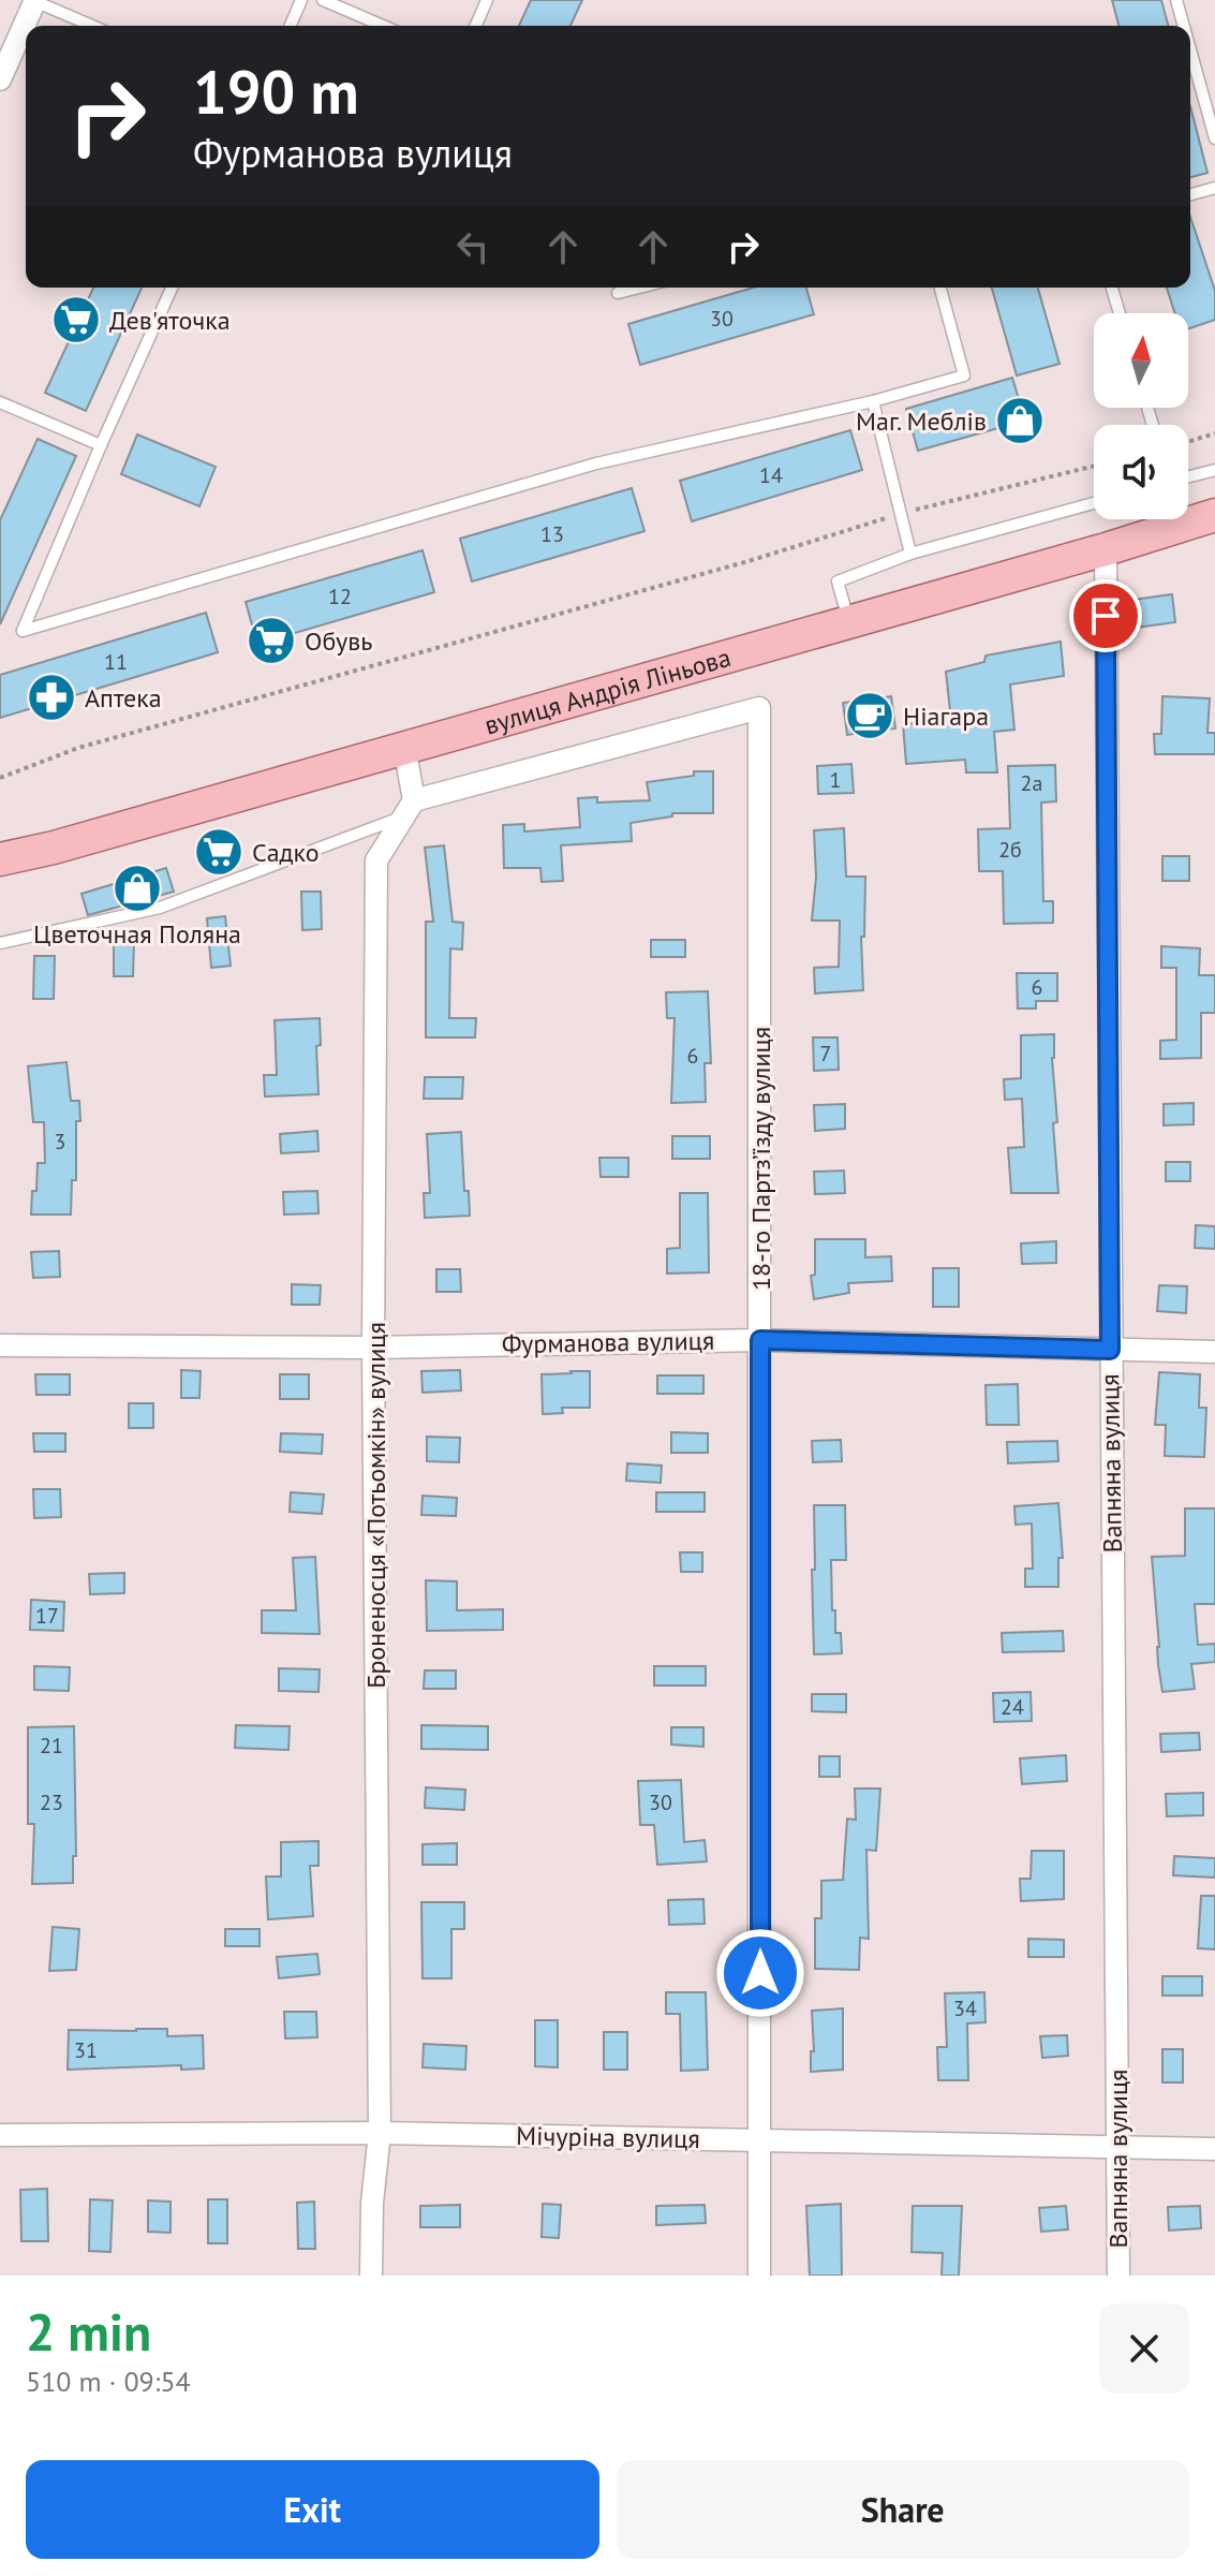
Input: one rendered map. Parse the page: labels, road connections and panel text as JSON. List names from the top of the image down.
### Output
{
  "streets": {
    "main road": ["вулиця Андрія Ліньова"],
    "street": [
      "18-го Партз’їзду вулиця",
      "Фурманова вулиця",
      "Вапняна вулиця",
      "Броненосця «Потьомкін» вулиця",
      "Мічуріна вулиця"
    ]
  },
  "crossings": [
    ["вулиця Андрія Ліньова", "Вапняна вулиця"],
    ["18-го Партз’їзду вулиця", "Фурманова вулиця"],
    ["18-го Партз’їзду вулиця", "Броненосця «Потьомкін» вулиця"],
    ["18-го Партз’їзду вулиця", "Мічуріна вулиця"],
    ["Фурманова вулиця", "Вапняна вулиця"],
    ["Фурманова вулиця", "Броненосця «Потьомкін» вулиця"],
    ["Вапняна вулиця", "Мічуріна вулиця"],
    ["Броненосця «Потьомкін» вулиця", "Мічуріна вулиця"]
  ],
  "places": {
    "supermarket": ["Дев'яточка", "Обувь", "Садко"],
    "shop": ["Маг. Меблів", "Цветочная Поляна"],
    "pharmacy": ["Аптека"],
    "cafe": ["Ніагара"]
  },
  "house_numbers": [
    "30",
    "14",
    "13",
    "12",
    "11",
    "1",
    "2а",
    "2б",
    "6",
    "7",
    "6",
    "3",
    "17",
    "24",
    "21",
    "23",
    "30",
    "34",
    "31"
  ],
  "north": "top",
  "page": {
    "turn": ["190 m", "Фурманова вулиця"],
    "heading": ["2 min", "510 m · 09:54"],
    "buttons": ["Exit", "Share"]
  }
}
